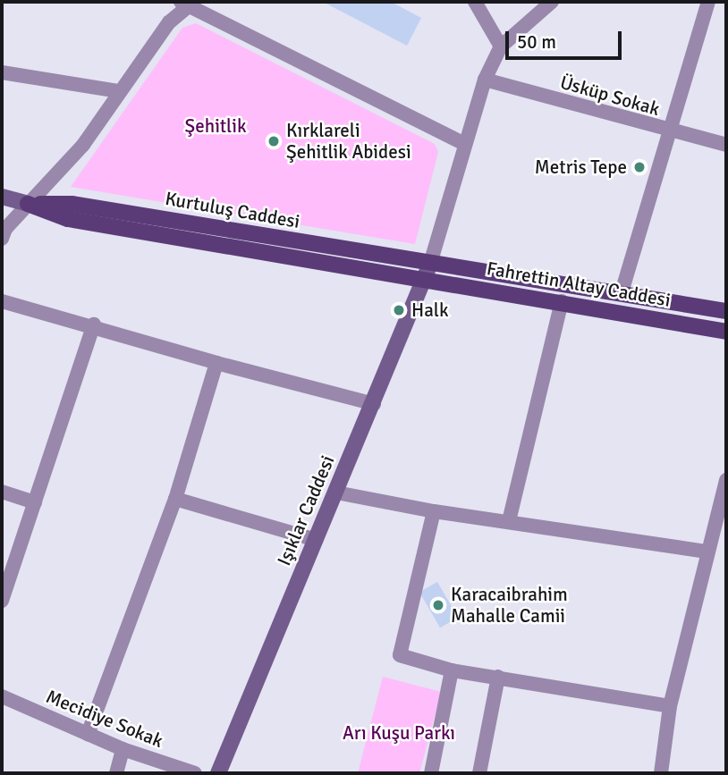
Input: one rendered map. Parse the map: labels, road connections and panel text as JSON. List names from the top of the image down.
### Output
{
  "streets": {
    "main road": ["Kurtuluş Caddesi", "Fahrettin Altay Caddesi"],
    "street": ["Üsküp Sokak", "Işıklar Caddesi", "Mecidiye Sokak"]
  },
  "crossings": [
    ["Kurtuluş Caddesi", "Fahrettin Altay Caddesi"],
    ["Kurtuluş Caddesi", "Işıklar Caddesi"],
    ["Fahrettin Altay Caddesi", "Işıklar Caddesi"]
  ],
  "parks": ["Şehitlik", "Arı Kuşu Parkı"],
  "places": [
    "Kırklareli Şehitlik Abidesi",
    "Metris Tepe",
    "Halk",
    "Karacaibrahim Mahalle Camii"
  ],
  "scale_bar": "50 m"
}
